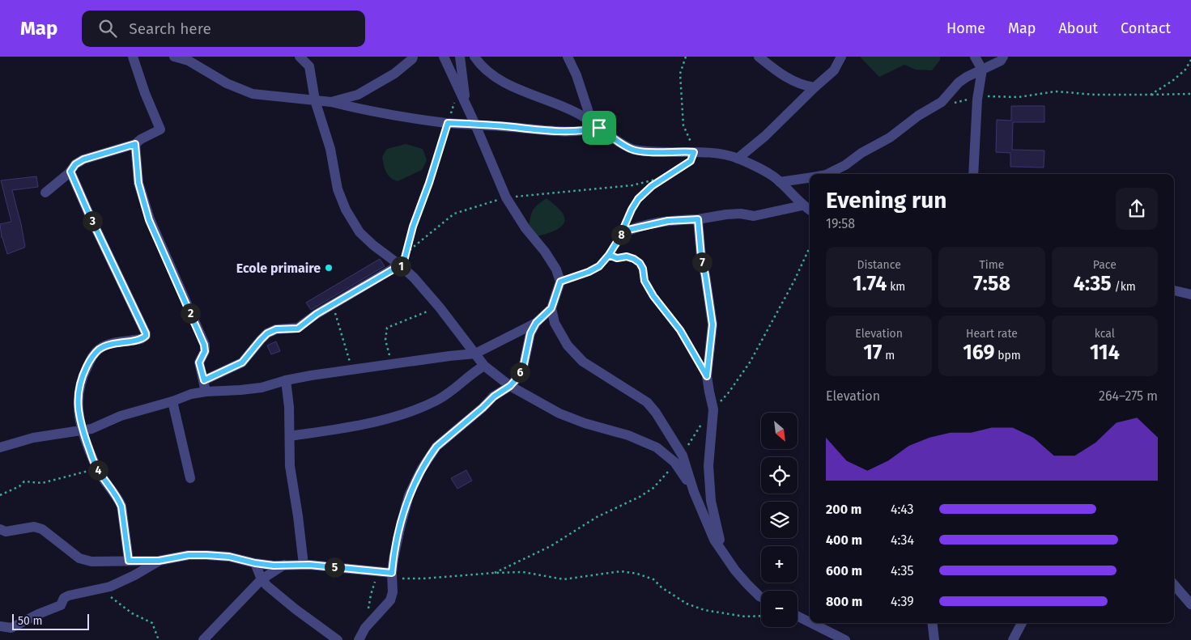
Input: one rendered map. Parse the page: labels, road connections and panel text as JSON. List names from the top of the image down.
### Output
{
  "places": ["Ecole primaire"],
  "scale_bar": "50 m",
  "north": "bottom right",
  "page": {
    "header": "Map",
    "search": "Search here",
    "nav": [
      "Home",
      "Map",
      "About",
      "Contact"
    ],
    "heading": ["Evening run", "19:58"],
    "pins": [
      "3",
      "8",
      "7",
      "1",
      "2",
      "6",
      "4",
      "5"
    ],
    "stats": [
      ["Distance", "1.74 km"],
      ["Time", "7:58"],
      ["Pace", "4:35 /km"],
      ["Elevation", "17 m"],
      ["Heart rate", "169 bpm"],
      ["kcal", "114"]
    ],
    "chart": ["Elevation", "264–275 m"],
    "map_buttons": ["+", "−"],
    "list": [
      {
        "name": "200 m",
        "note": "4:43"
      },
      {
        "name": "400 m",
        "note": "4:34"
      },
      {
        "name": "600 m",
        "note": "4:35"
      },
      {
        "name": "800 m",
        "note": "4:39"
      }
    ],
    "scale": "50 m"
  }
}
